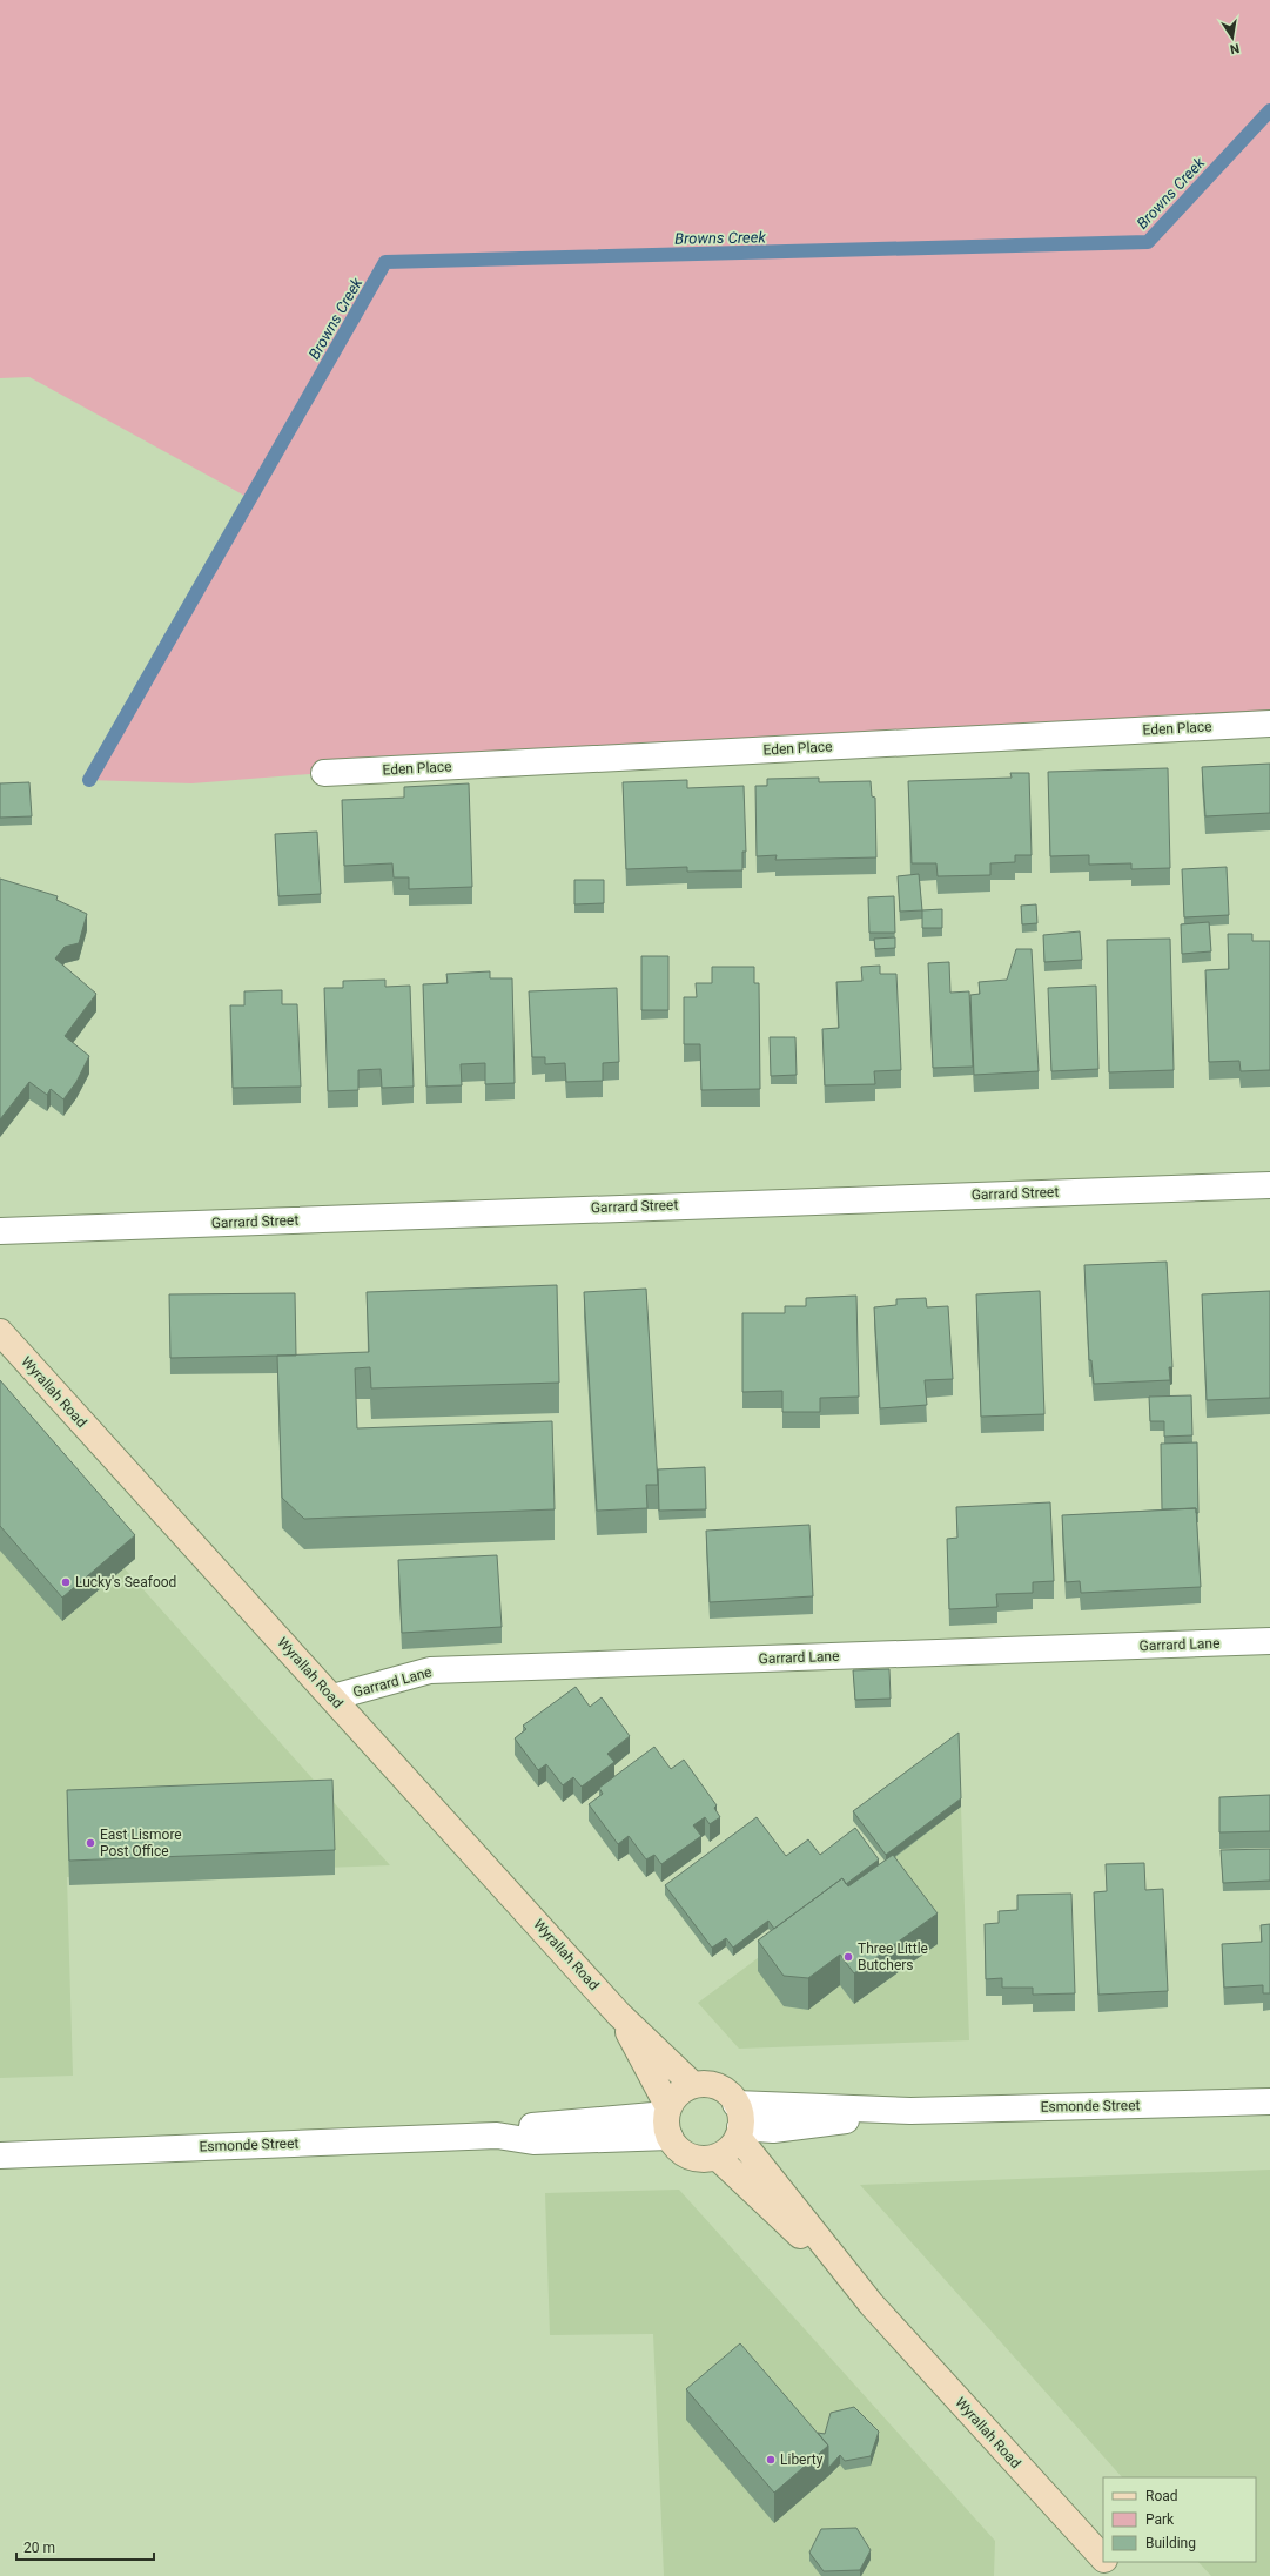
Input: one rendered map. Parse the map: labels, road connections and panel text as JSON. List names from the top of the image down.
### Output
{
  "streets": {
    "main road": ["Wyrallah Road"],
    "street": [
      "Eden Place",
      "Garrard Street",
      "Garrard Lane",
      "Esmonde Street"
    ]
  },
  "crossings": [
    ["Wyrallah Road", "Garrard Lane"],
    ["Wyrallah Road", "Esmonde Street"]
  ],
  "water": ["Browns Creek"],
  "places": [
    "Lucky's Seafood",
    "East Lismore Post Office",
    "Three Little Butchers",
    "Liberty"
  ],
  "legend": ["Road", "Park", "Building"],
  "scale_bar": "20 m",
  "north": "bottom"
}
